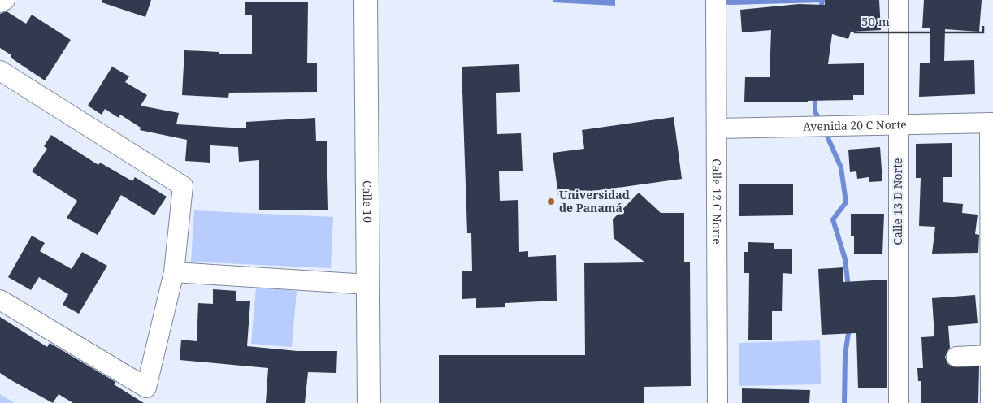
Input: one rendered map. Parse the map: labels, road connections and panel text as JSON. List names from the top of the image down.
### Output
{
  "streets": {
    "main road": ["Calle 10"],
    "street": ["Avenida 20 C Norte", "Calle 12 C Norte", "Calle 13 D Norte"]
  },
  "crossings": [
    ["Avenida 20 C Norte", "Calle 12 C Norte"],
    ["Avenida 20 C Norte", "Calle 13 D Norte"]
  ],
  "places": ["Universidad de Panamá"],
  "scale_bar": "50 m"
}
